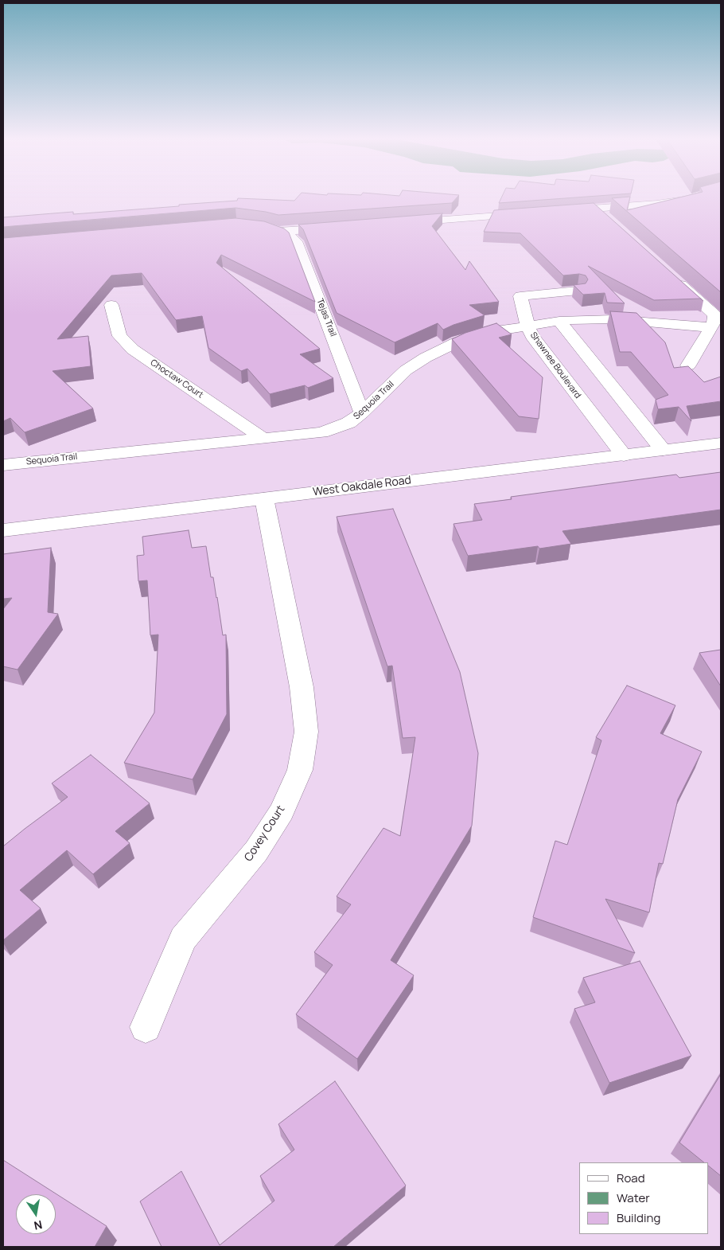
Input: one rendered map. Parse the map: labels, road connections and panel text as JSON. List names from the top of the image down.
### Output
{
  "streets": {
    "street": [
      "Tejas Trail",
      "Shawnee Boulevard",
      "Choctaw Court",
      "Sequoia Trail",
      "West Oakdale Road",
      "Covey Court"
    ]
  },
  "crossings": [
    ["Tejas Trail", "Sequoia Trail"],
    ["Shawnee Boulevard", "Sequoia Trail"],
    ["Shawnee Boulevard", "West Oakdale Road"],
    ["Choctaw Court", "Sequoia Trail"],
    ["West Oakdale Road", "Covey Court"]
  ],
  "legend": ["Road", "Water", "Building"],
  "north": "bottom"
}
